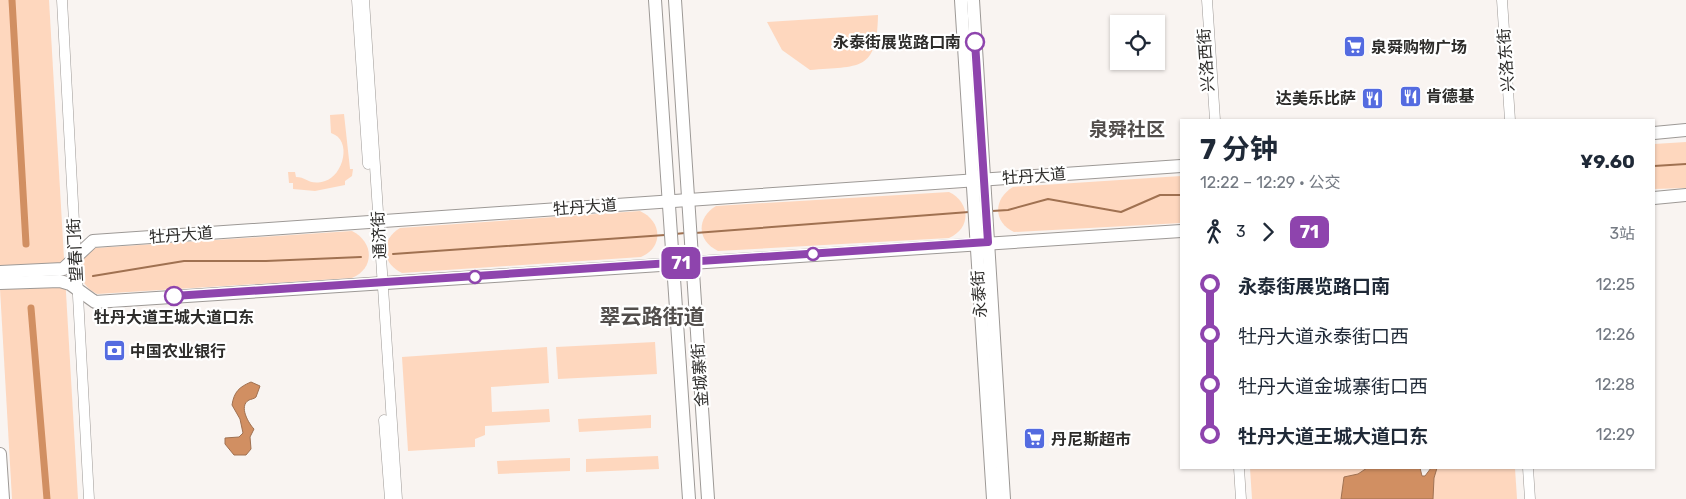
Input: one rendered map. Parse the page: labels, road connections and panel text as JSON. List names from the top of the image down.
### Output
{
  "streets": {
    "main road": ["牡丹大道", "永泰街", "金城寨街"],
    "street": [
      "兴洛西街",
      "兴洛东街",
      "通济街",
      "望春门街"
    ]
  },
  "crossings": [
    ["牡丹大道", "通济街"],
    ["牡丹大道", "望春门街"],
    ["牡丹大道", "永泰街"],
    ["牡丹大道", "金城寨街"]
  ],
  "districts": ["泉舜社区", "翠云路街道"],
  "places": {
    "other": ["永泰街展览路口南", "牡丹大道王城大道口东"],
    "supermarket": ["泉舜购物广场", "丹尼斯超市"],
    "restaurant": ["肯德基", "达美乐比萨"],
    "bank": ["中国农业银行"]
  },
  "lines": ["bus line 71"],
  "page": {
    "on_map": "71",
    "heading": ["7 分钟", "12:22 – 12:29 · 公交", "¥9.60"],
    "legs": ["3", "71", "3站"],
    "list": [
      {
        "name": "永泰街展览路口南",
        "value": "12:25"
      },
      {
        "name": "牡丹大道永泰街口西",
        "value": "12:26"
      },
      {
        "name": "牡丹大道金城寨街口西",
        "value": "12:28"
      },
      {
        "name": "牡丹大道王城大道口东",
        "value": "12:29"
      }
    ]
  }
}
